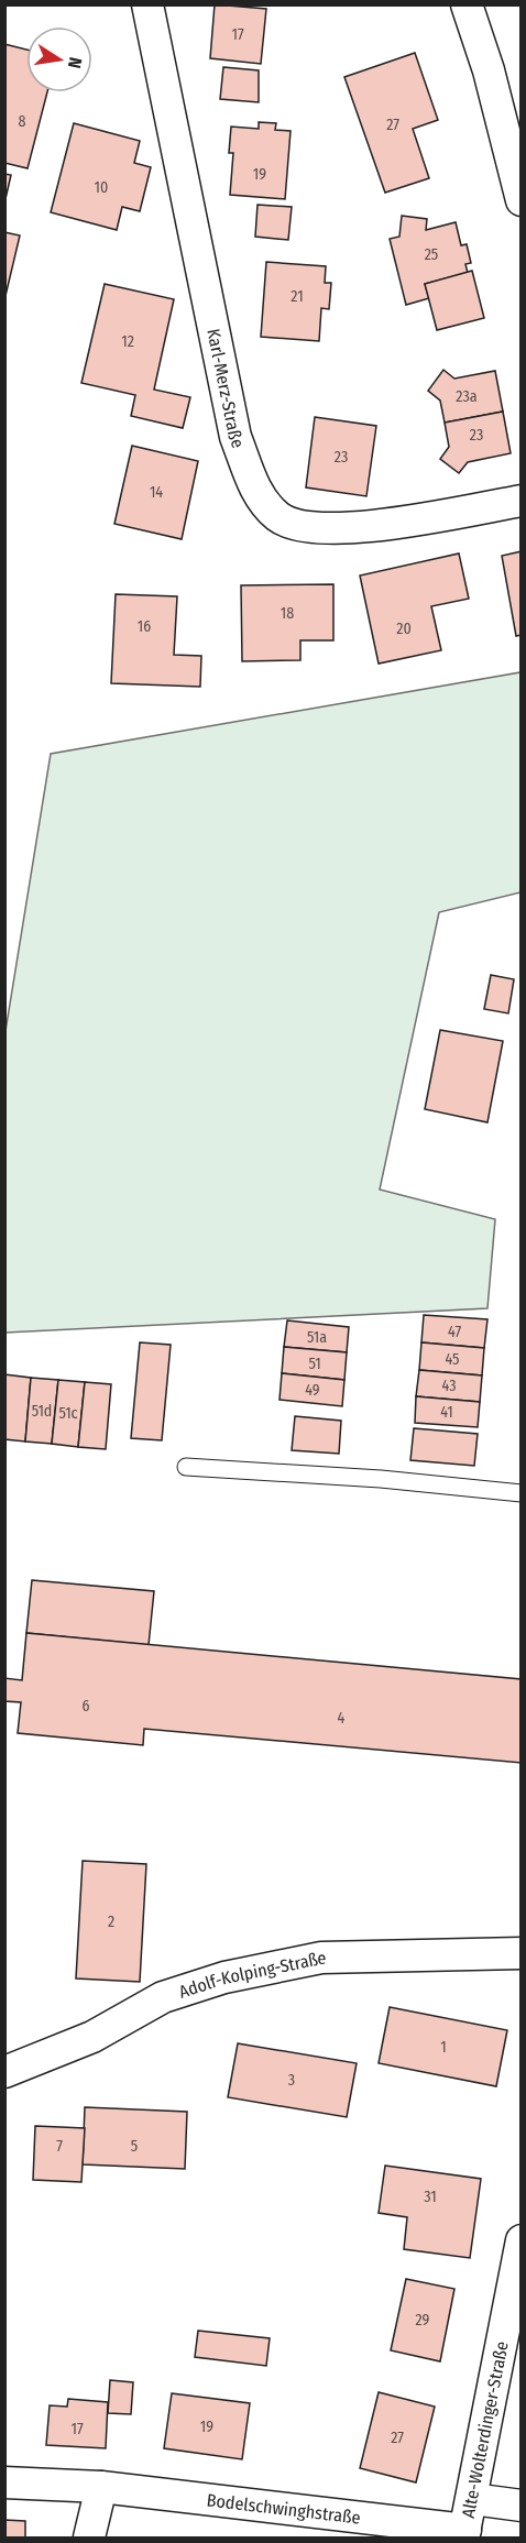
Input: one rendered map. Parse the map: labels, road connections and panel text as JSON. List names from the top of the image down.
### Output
{
  "streets": {
    "street": [
      "Karl-Merz-Straße",
      "Adolf-Kolping-Straße",
      "Alte-Wolterdinger-Straße",
      "Bodelschwinghstraße"
    ]
  },
  "crossings": [
    ["Alte-Wolterdinger-Straße", "Bodelschwinghstraße"]
  ],
  "house_numbers": [
    "17",
    "8",
    "27",
    "19",
    "10",
    "25",
    "21",
    "12",
    "23a",
    "23",
    "23",
    "14",
    "18",
    "16",
    "20",
    "47",
    "51a",
    "45",
    "51",
    "43",
    "49",
    "51d",
    "41",
    "51c",
    "6",
    "4",
    "2",
    "1",
    "3",
    "7",
    "5",
    "31",
    "29",
    "19",
    "17",
    "27"
  ],
  "north": "right"
}
